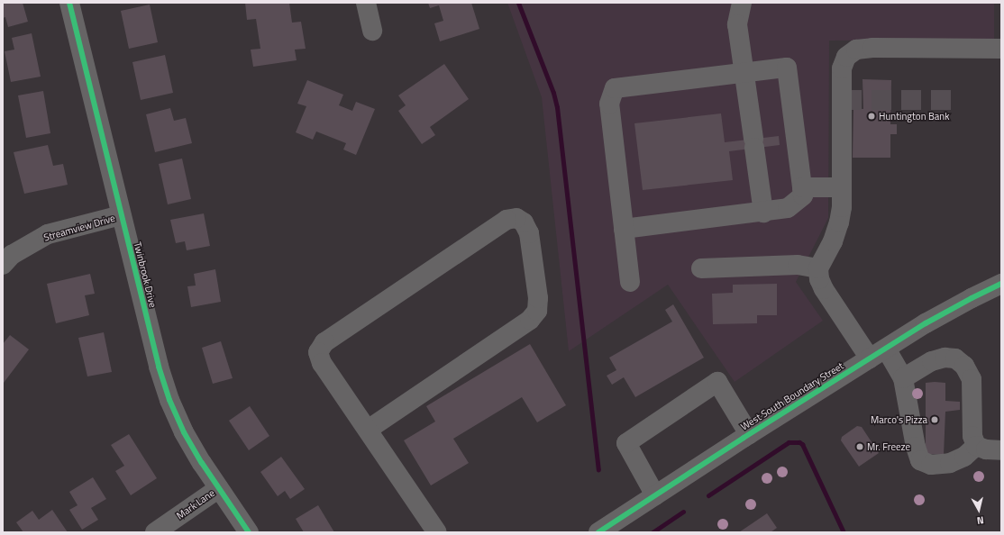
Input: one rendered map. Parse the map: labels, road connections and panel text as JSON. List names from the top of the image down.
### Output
{
  "streets": {
    "street": [
      "Streamview Drive",
      "Twinbrook Drive",
      "West South Boundary Street",
      "Mark Lane"
    ]
  },
  "crossings": [
    ["Streamview Drive", "Twinbrook Drive"],
    ["Twinbrook Drive", "Mark Lane"]
  ],
  "places": ["Huntington Bank", "Marco's Pizza", "Mr. Freeze"],
  "north": "bottom"
}
